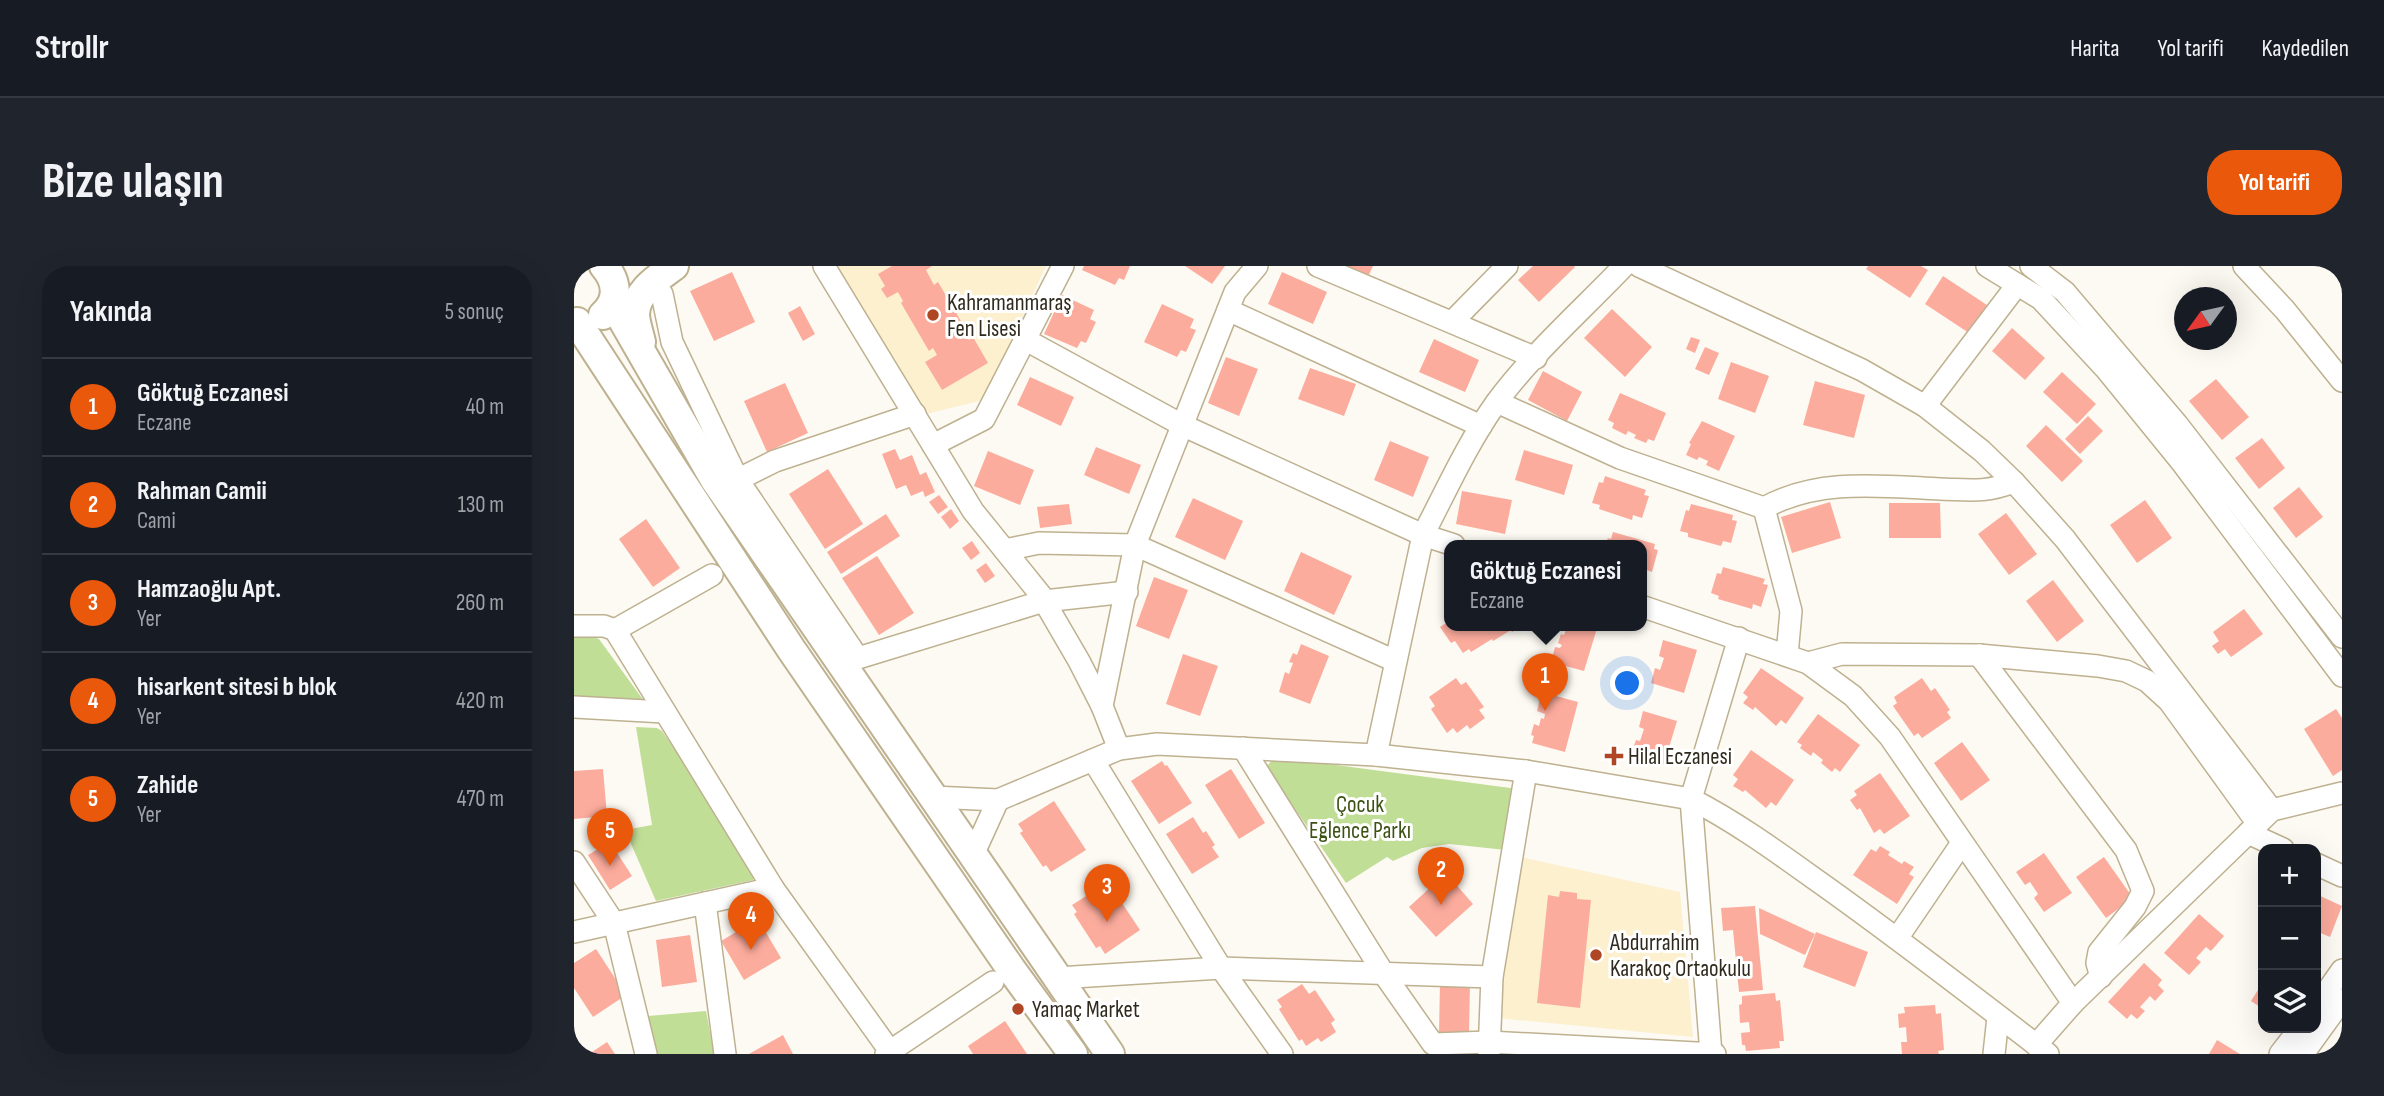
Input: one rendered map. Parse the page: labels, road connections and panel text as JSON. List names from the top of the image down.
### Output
{
  "parks": ["Çocuk Eğlence Parkı"],
  "places": {
    "other": ["Kahramanmaraş Fen Lisesi", "Abdurrahim Karakoç Ortaokulu", "Yamaç Market"],
    "health": ["Hilal Eczanesi"]
  },
  "north": "bottom left",
  "page": {
    "header": "Strollr",
    "nav": ["Harita", "Yol tarifi", "Kaydedilen"],
    "buttons": "Yol tarifi",
    "title": "Bize ulaşın",
    "heading": ["Yakında", "5 sonuç"],
    "list": [
      {
        "mark": "1",
        "name": "Göktuğ Eczanesi",
        "note": "Eczane",
        "value": "40 m"
      },
      {
        "mark": "2",
        "name": "Rahman Camii",
        "note": "Cami",
        "value": "130 m"
      },
      {
        "mark": "3",
        "name": "Hamzaoğlu Apt.",
        "note": "Yer",
        "value": "260 m"
      },
      {
        "mark": "4",
        "name": "hisarkent sitesi b blok",
        "note": "Yer",
        "value": "420 m"
      },
      {
        "mark": "5",
        "name": "Zahide",
        "note": "Yer",
        "value": "470 m"
      }
    ],
    "popup": ["Göktuğ Eczanesi", "Eczane"],
    "pins": [
      "1",
      "5",
      "2",
      "3",
      "4"
    ],
    "map_buttons": ["+", "−"]
  }
}
